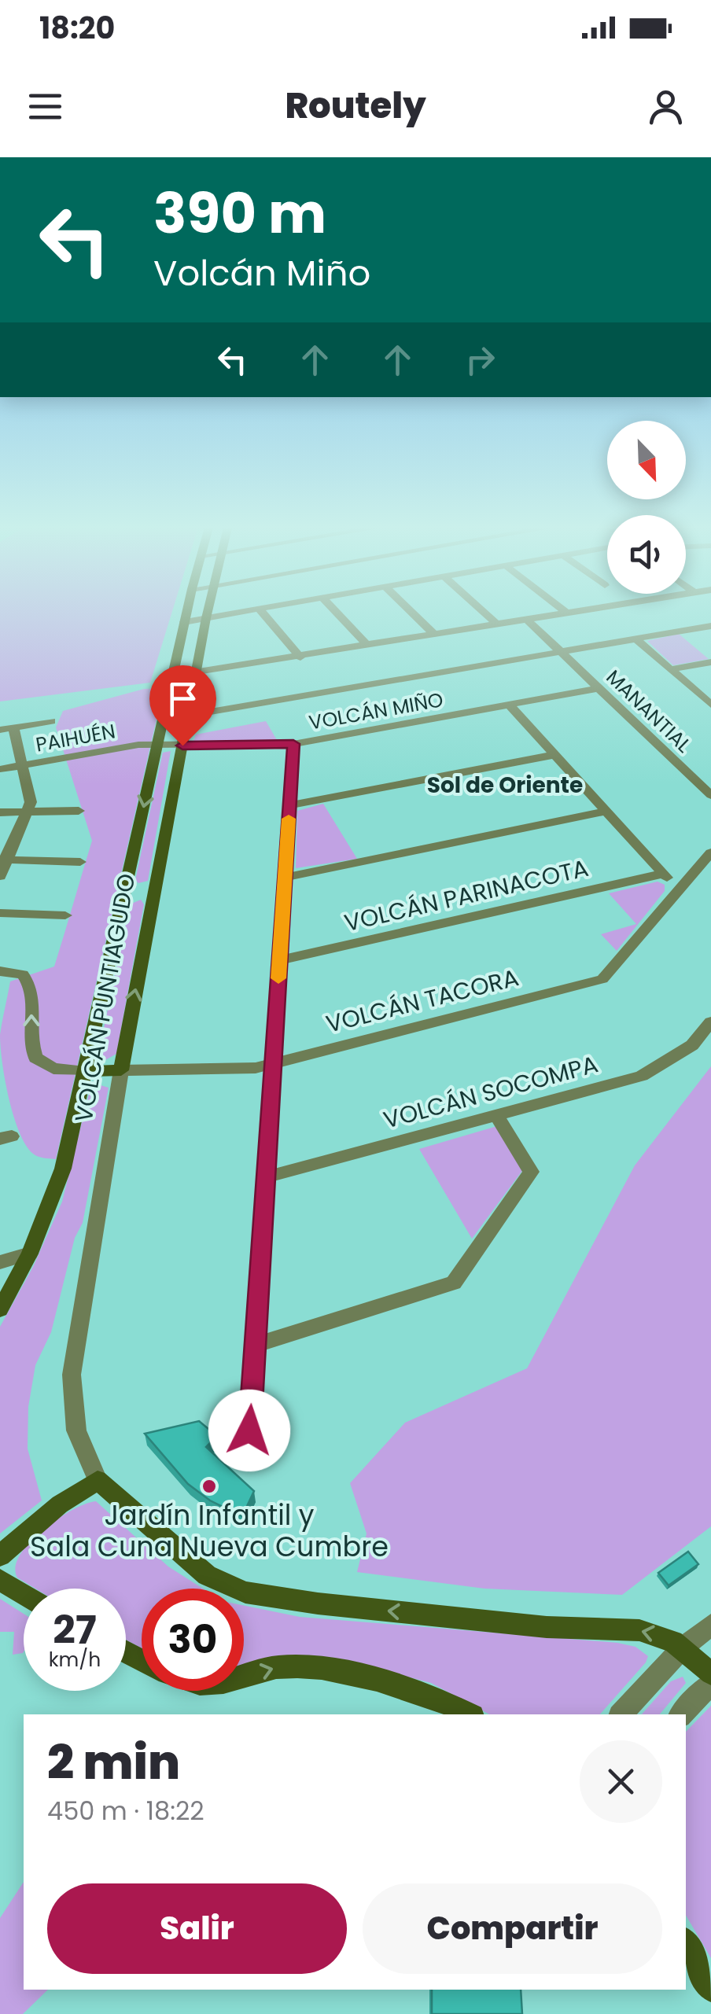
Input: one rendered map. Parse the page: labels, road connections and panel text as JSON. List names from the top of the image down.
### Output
{
  "streets": {
    "main road": ["VOLCÁN PUNTIAGUDO", "VOLCÁN TACORA"],
    "street": [
      "VOLCÁN MIÑO",
      "MANANTIAL",
      "PAIHUÉN",
      "VOLCÁN PARINACOTA",
      "VOLCÁN SOCOMPA"
    ]
  },
  "crossings": [
    ["VOLCÁN MIÑO", "MANANTIAL"],
    ["VOLCÁN MIÑO", "PAIHUÉN"],
    ["VOLCÁN MIÑO", "VOLCÁN PUNTIAGUDO"],
    ["PAIHUÉN", "VOLCÁN PUNTIAGUDO"],
    ["VOLCÁN PUNTIAGUDO", "VOLCÁN TACORA"]
  ],
  "districts": ["Sol de Oriente"],
  "places": ["Jardín Infantil y Sala Cuna Nueva Cumbre"],
  "north": "bottom right",
  "page": {
    "status": "18:20",
    "header": "Routely",
    "turn": ["390 m", "Volcán Miño"],
    "speed": "27 km/h",
    "limit": "30",
    "heading": ["2 min", "450 m · 18:22"],
    "buttons": ["Salir", "Compartir"]
  }
}
